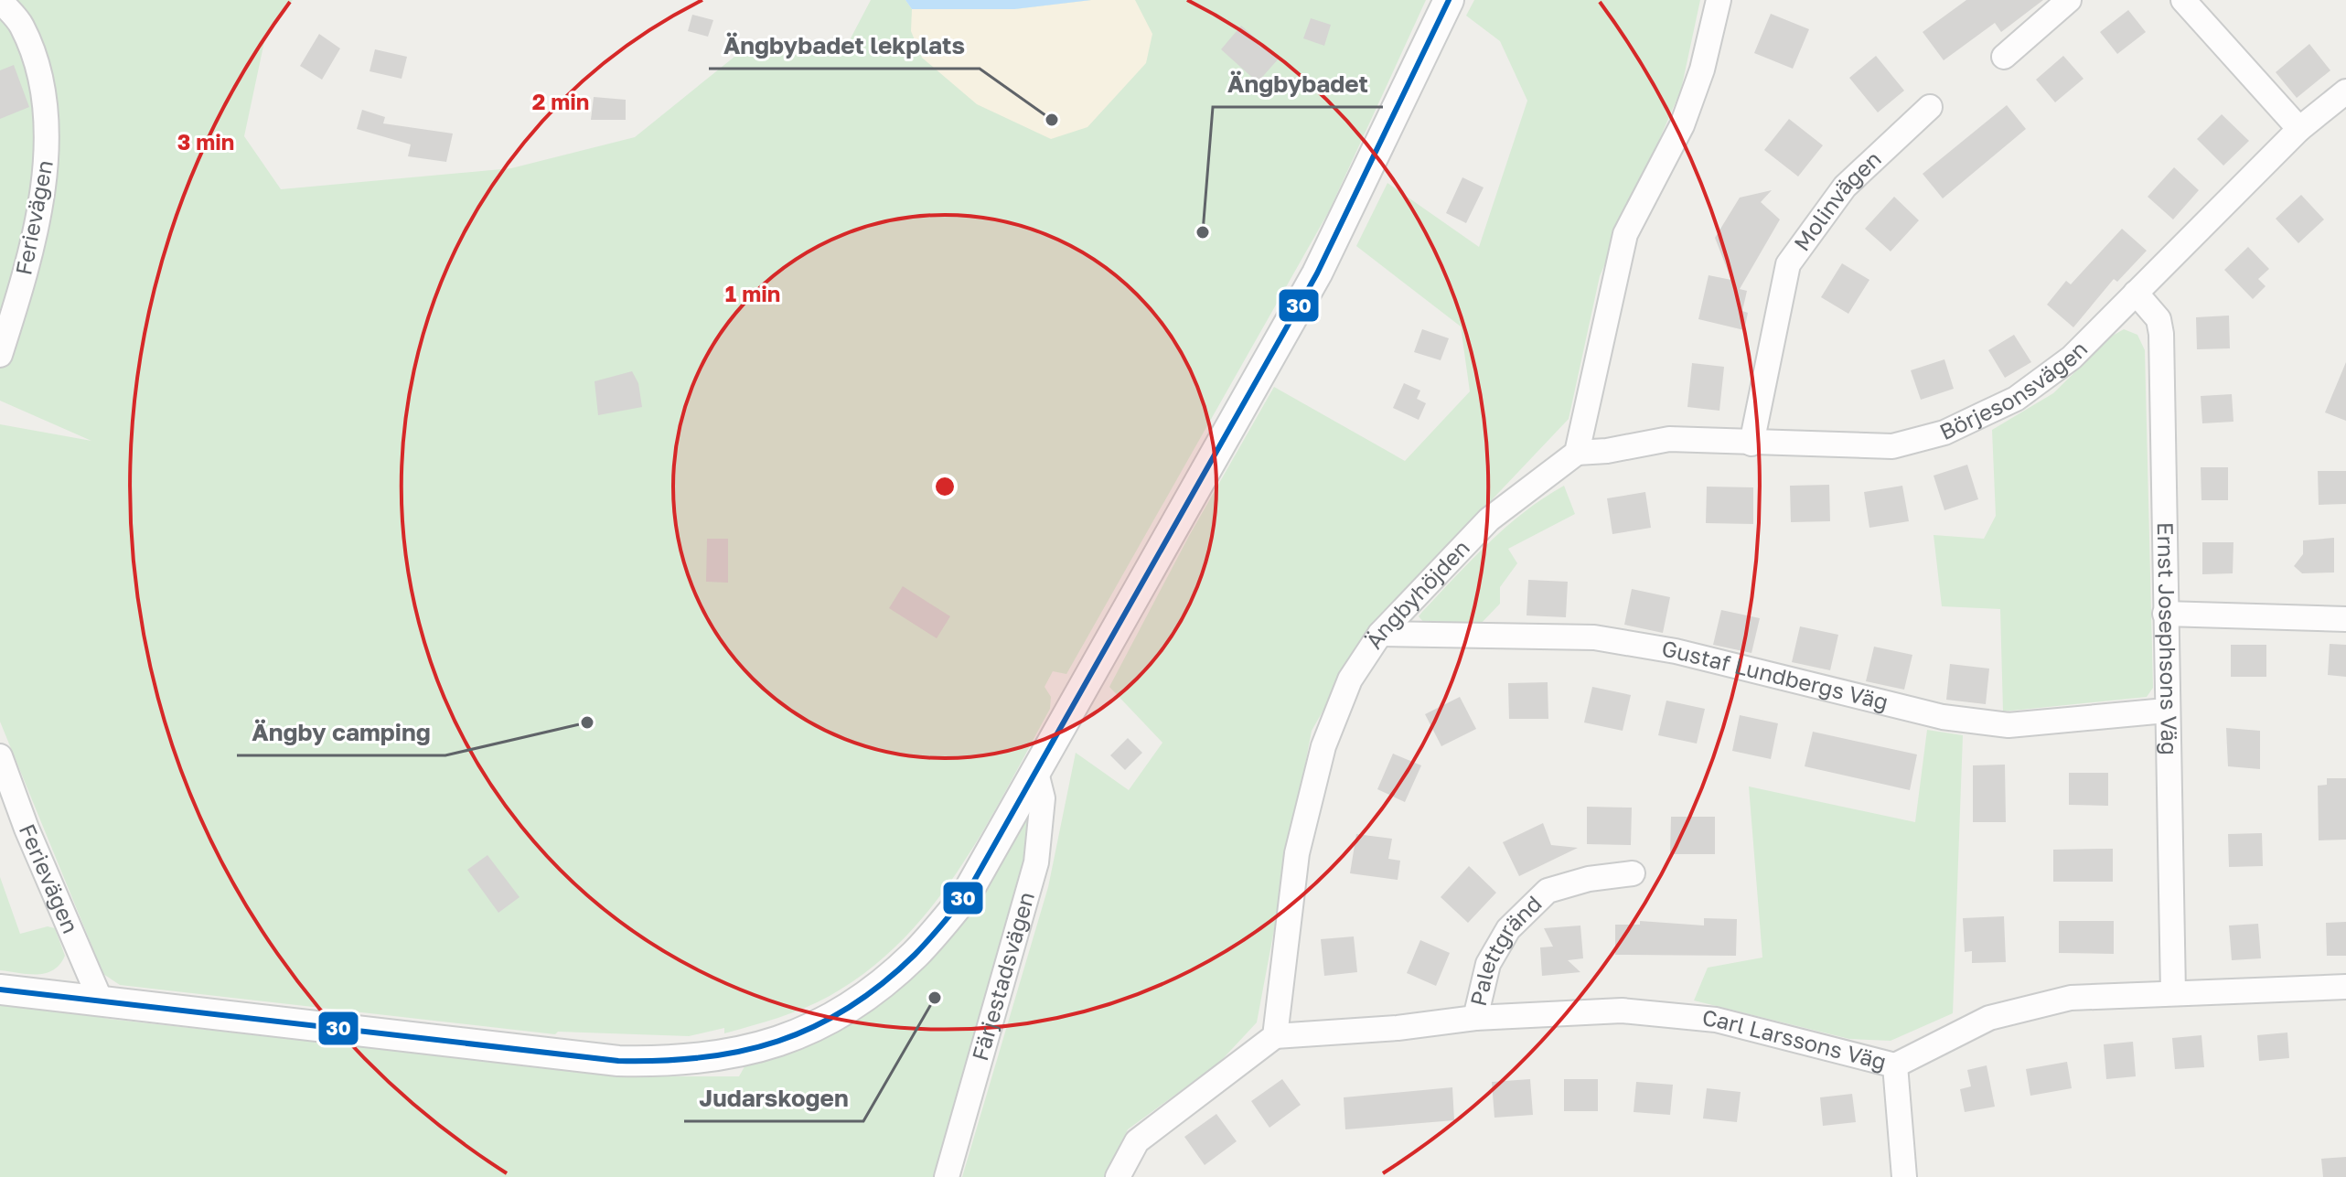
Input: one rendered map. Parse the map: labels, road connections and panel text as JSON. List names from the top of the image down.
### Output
{
  "streets": {
    "street": [
      "Molinvägen",
      "Ferievägen",
      "Börjesonsvägen",
      "Ängbyhöjden",
      "Ernst Josephsons Väg",
      "Gustaf Lundbergs Väg",
      "Palettgränd",
      "Färjestadsvägen",
      "Carl Larssons Väg"
    ]
  },
  "crossings": [
    ["Molinvägen", "Börjesonsvägen"],
    ["Börjesonsvägen", "Ängbyhöjden"],
    ["Börjesonsvägen", "Ernst Josephsons Väg"],
    ["Ängbyhöjden", "Gustaf Lundbergs Väg"],
    ["Ängbyhöjden", "Carl Larssons Väg"],
    ["Ernst Josephsons Väg", "Gustaf Lundbergs Väg"],
    ["Ernst Josephsons Väg", "Carl Larssons Väg"],
    ["Palettgränd", "Carl Larssons Väg"]
  ],
  "places": [
    "Ängbybadet lekplats",
    "Ängbybadet",
    "Ängby camping",
    "Judarskogen"
  ],
  "lines": ["transit line 30"],
  "rings": ["2 min", "3 min", "1 min"]
}
